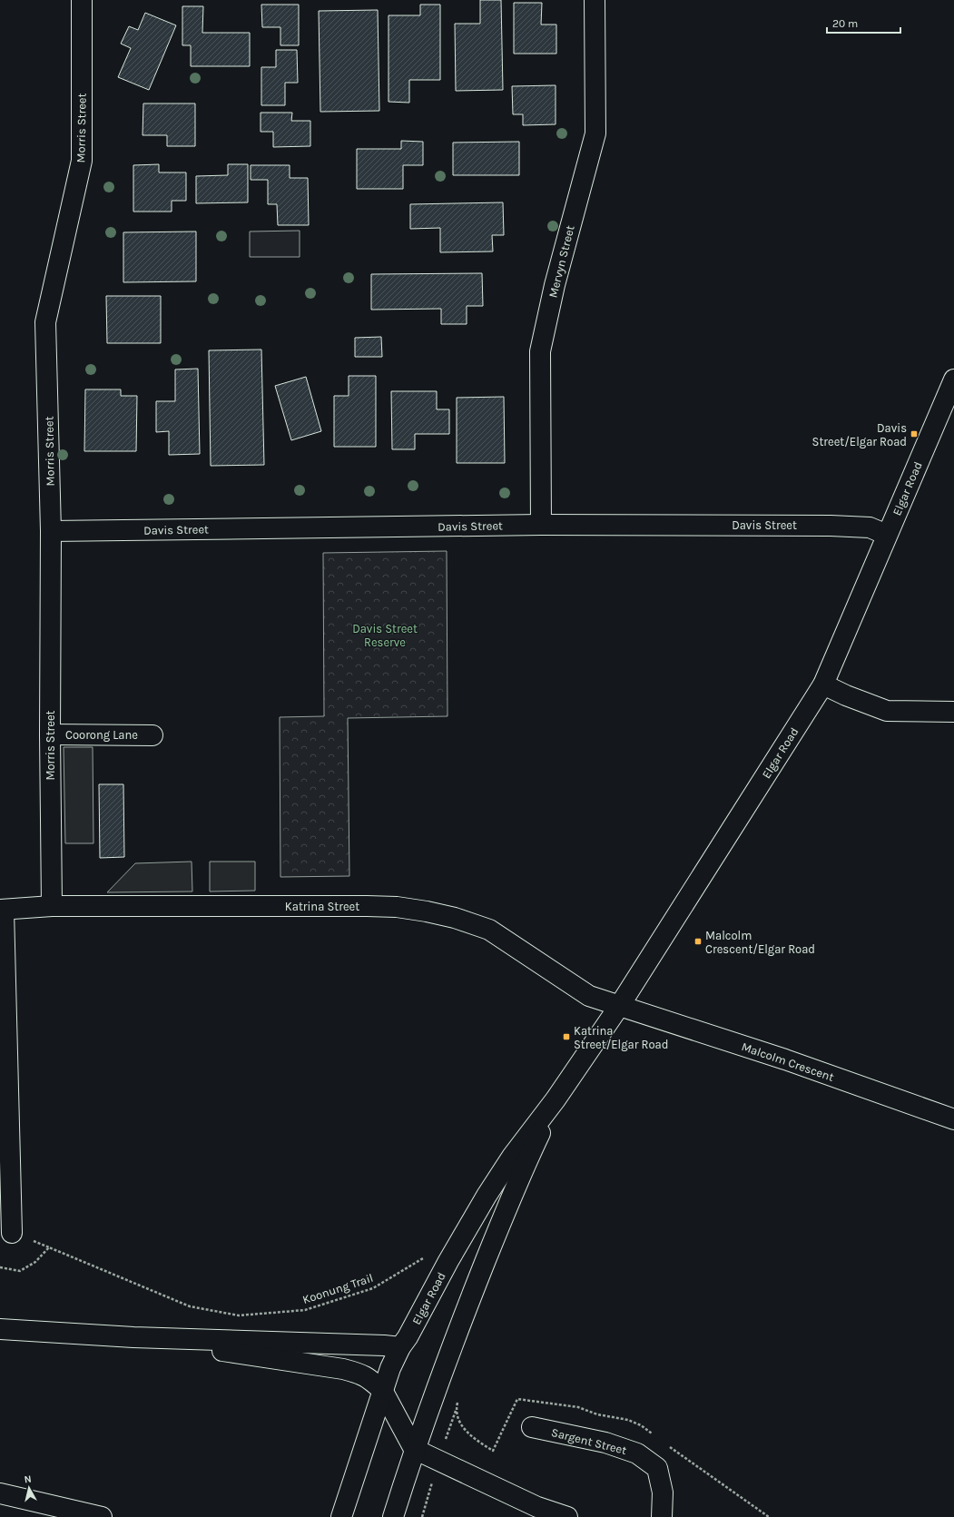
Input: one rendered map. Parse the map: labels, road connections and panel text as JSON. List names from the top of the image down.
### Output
{
  "streets": {
    "main road": [
      "Morris Street",
      "Mervyn Street",
      "Elgar Road",
      "Davis Street",
      "Coorong Lane",
      "Katrina Street",
      "Malcolm Crescent",
      "Sargent Street"
    ],
    "path": ["Koonung Trail"]
  },
  "crossings": [
    ["Morris Street", "Davis Street"],
    ["Morris Street", "Coorong Lane"],
    ["Morris Street", "Katrina Street"],
    ["Mervyn Street", "Davis Street"],
    ["Elgar Road", "Davis Street"],
    ["Elgar Road", "Katrina Street"],
    ["Elgar Road", "Malcolm Crescent"],
    ["Katrina Street", "Malcolm Crescent"]
  ],
  "parks": ["Davis Street Reserve"],
  "places": {
    "transit": ["Davis Street/Elgar Road", "Malcolm Crescent/Elgar Road", "Katrina Street/Elgar Road"]
  },
  "scale_bar": "20 m",
  "north": "top"
}
